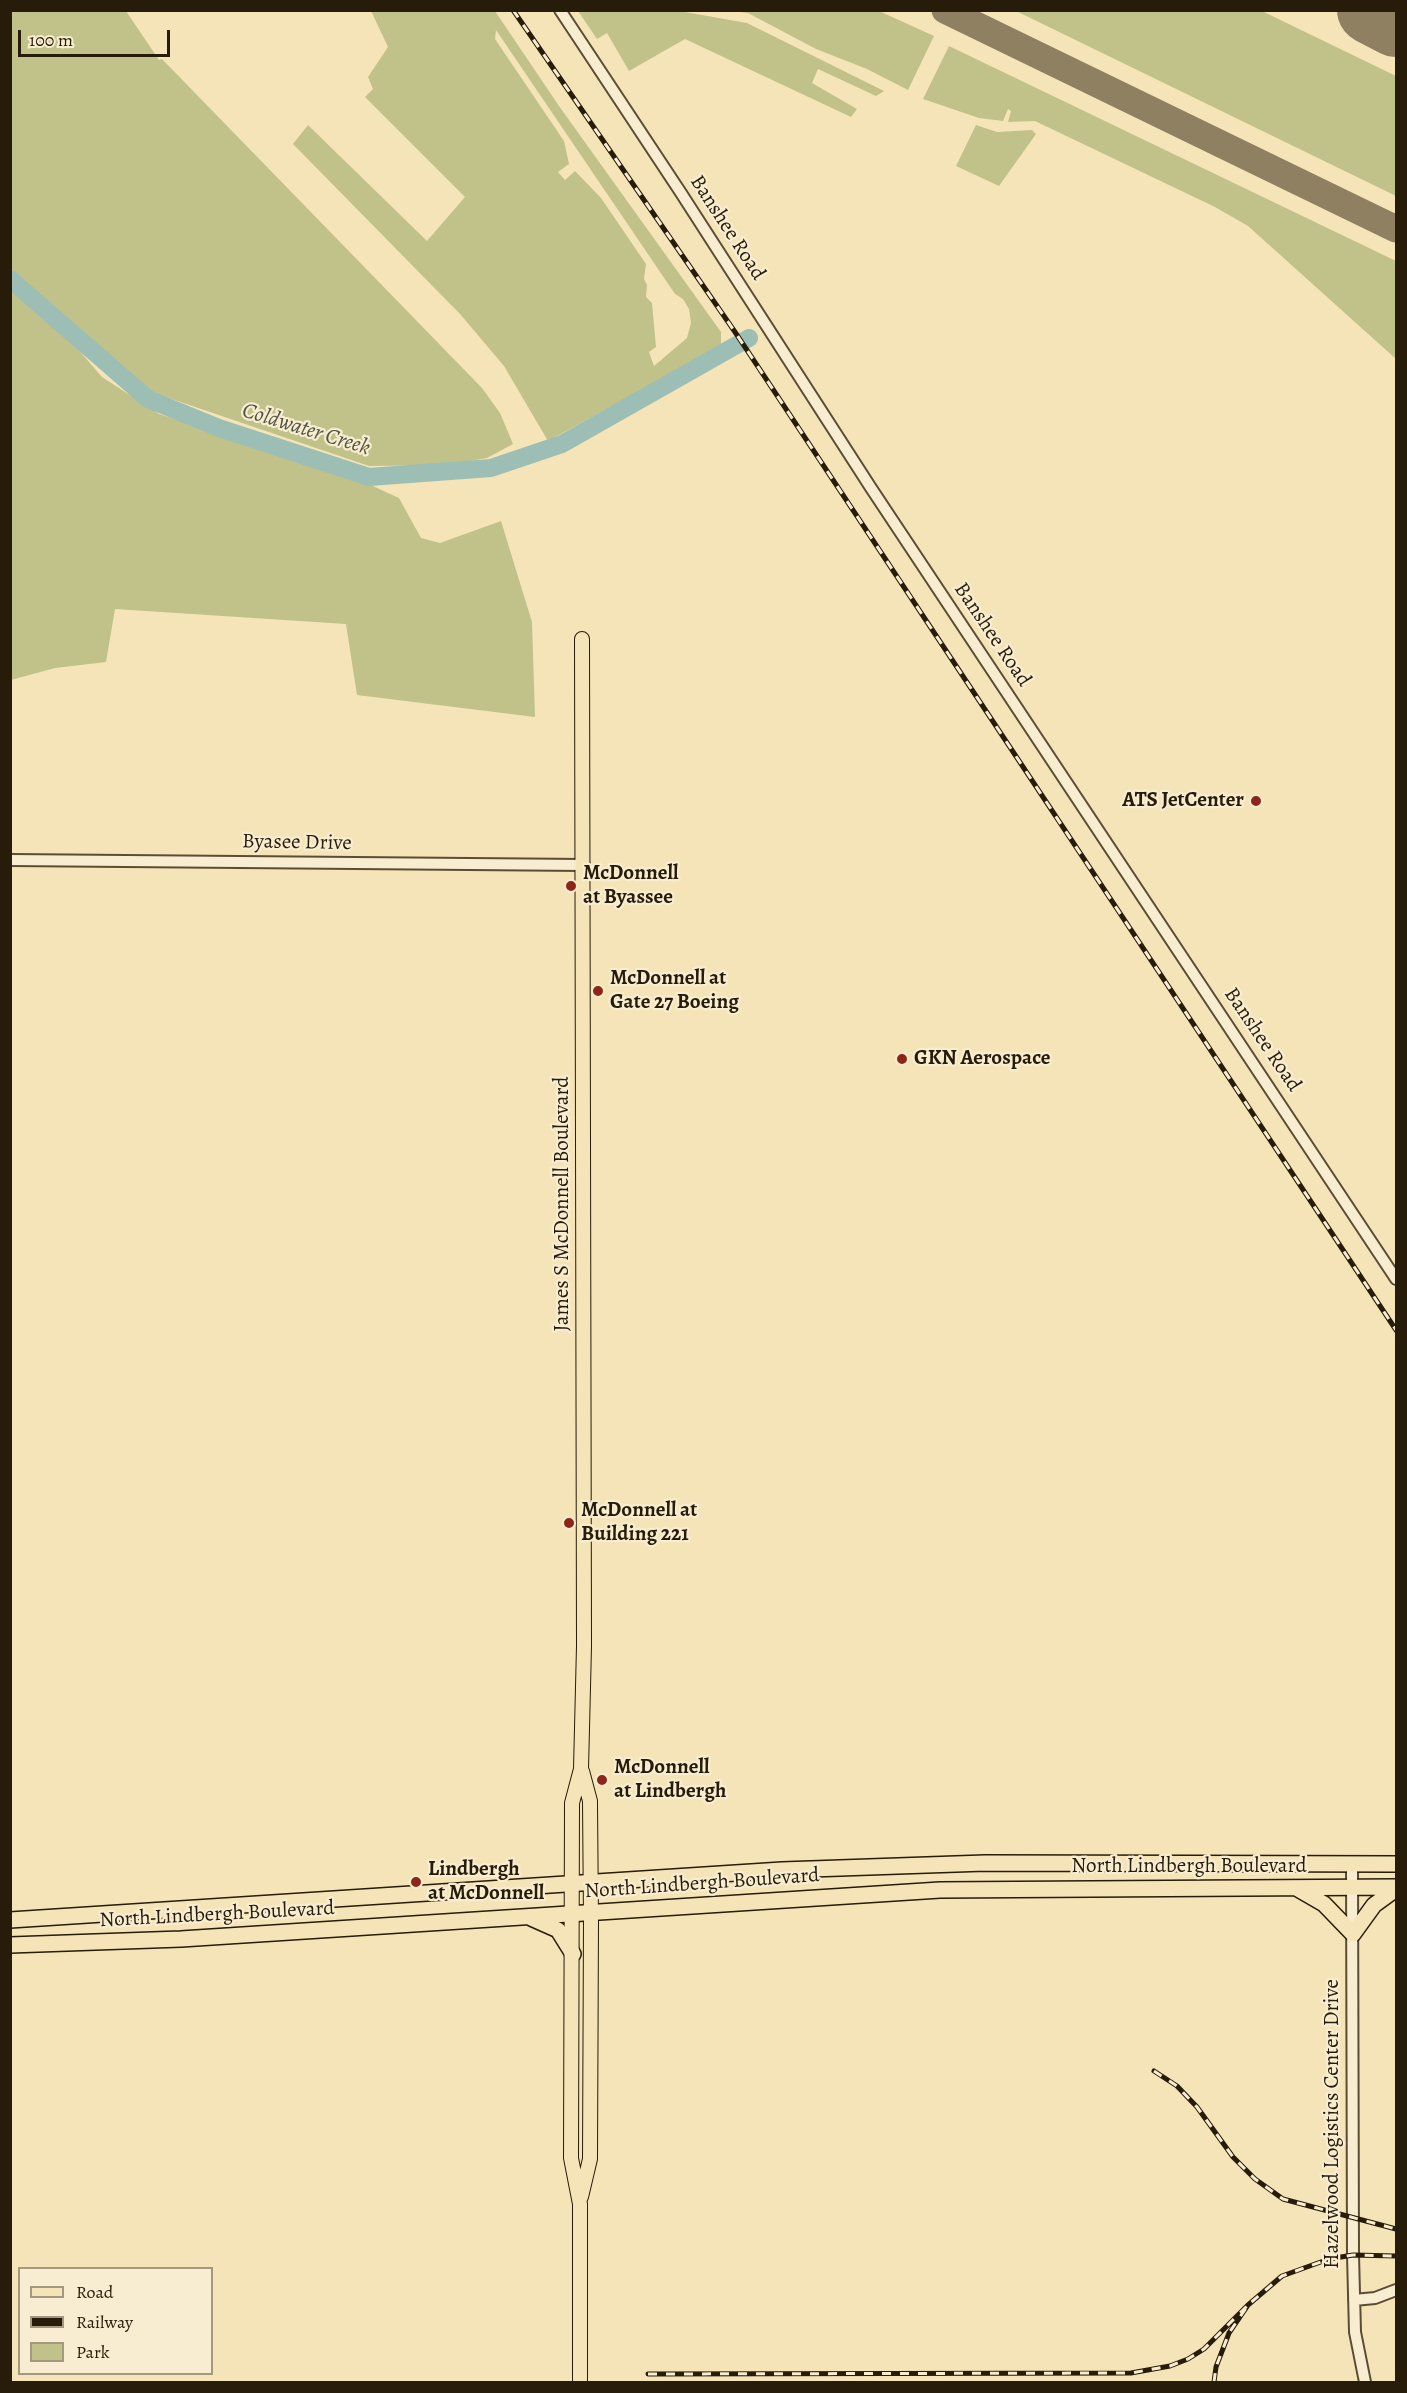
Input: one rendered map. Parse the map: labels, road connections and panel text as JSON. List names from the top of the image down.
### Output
{
  "streets": {
    "highway": ["North Lindbergh Boulevard"],
    "main road": ["James S McDonnell Boulevard"],
    "street": ["Banshee Road", "Byasee Drive", "Hazelwood Logistics Center Drive"]
  },
  "crossings": [
    ["Byasee Drive", "James S McDonnell Boulevard"],
    ["James S McDonnell Boulevard", "North Lindbergh Boulevard"],
    ["North Lindbergh Boulevard", "Hazelwood Logistics Center Drive"]
  ],
  "water": ["Coldwater Creek"],
  "places": [
    "ATS JetCenter",
    "McDonnell at Byassee",
    "McDonnell at Gate 27 Boeing",
    "GKN Aerospace",
    "McDonnell at Building 221",
    "McDonnell at Lindbergh",
    "Lindbergh at McDonnell"
  ],
  "legend": ["Road", "Railway", "Park"],
  "scale_bar": "100 m"
}
